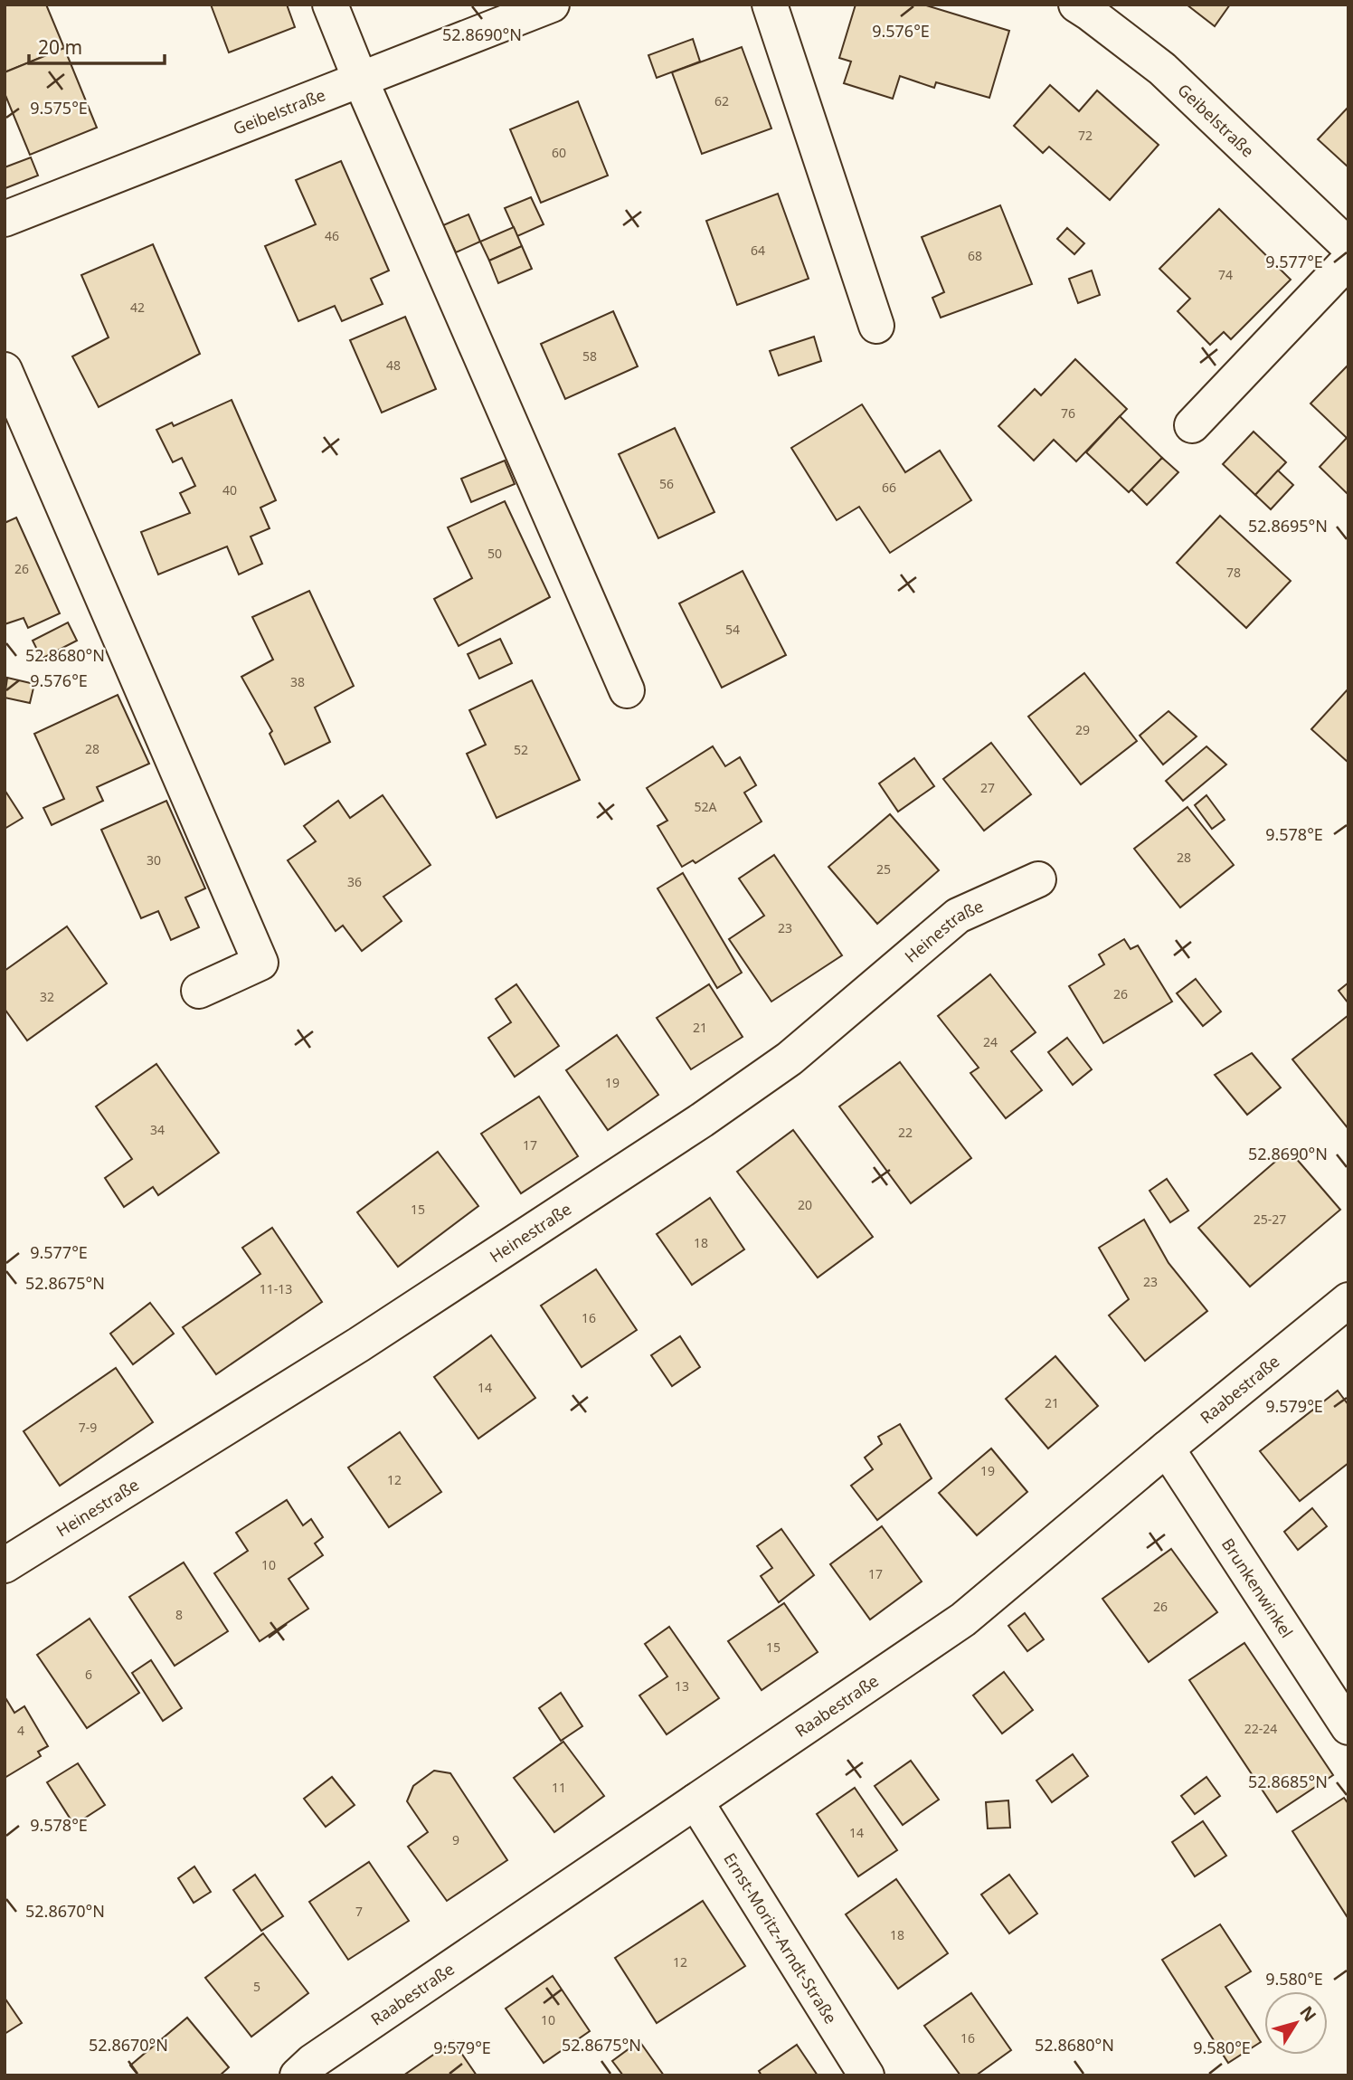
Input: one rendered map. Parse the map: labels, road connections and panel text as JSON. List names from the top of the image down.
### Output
{
  "streets": {
    "street": [
      "Geibelstraße",
      "Heinestraße",
      "Raabestraße",
      "Brunkenwinkel",
      "Ernst-Moritz-Arndt-Straße"
    ]
  },
  "crossings": [
    ["Raabestraße", "Brunkenwinkel"],
    ["Raabestraße", "Ernst-Moritz-Arndt-Straße"]
  ],
  "house_numbers": [
    "62",
    "72",
    "60",
    "46",
    "64",
    "68",
    "74",
    "42",
    "58",
    "48",
    "76",
    "56",
    "66",
    "40",
    "50",
    "26",
    "78",
    "54",
    "38",
    "29",
    "28",
    "52",
    "27",
    "52A",
    "28",
    "30",
    "25",
    "36",
    "23",
    "26",
    "32",
    "21",
    "24",
    "19",
    "34",
    "22",
    "17",
    "20",
    "15",
    "25-27",
    "18",
    "23",
    "11-13",
    "16",
    "14",
    "21",
    "7-9",
    "19",
    "12",
    "10",
    "17",
    "26",
    "8",
    "15",
    "6",
    "13",
    "22-24",
    "4",
    "11",
    "14",
    "9",
    "7",
    "18",
    "12",
    "5",
    "10",
    "16"
  ],
  "scale_bar": "20 m",
  "north": "top right",
  "coordinates": [
    "9.576°E",
    "52.8690°N",
    "9.575°E",
    "9.577°E",
    "52.8695°N",
    "52.8680°N",
    "9.578°E",
    "52.8675°N",
    "9.579°E",
    "52.8685°N",
    "52.8670°N",
    "9.580°E"
  ]
}
